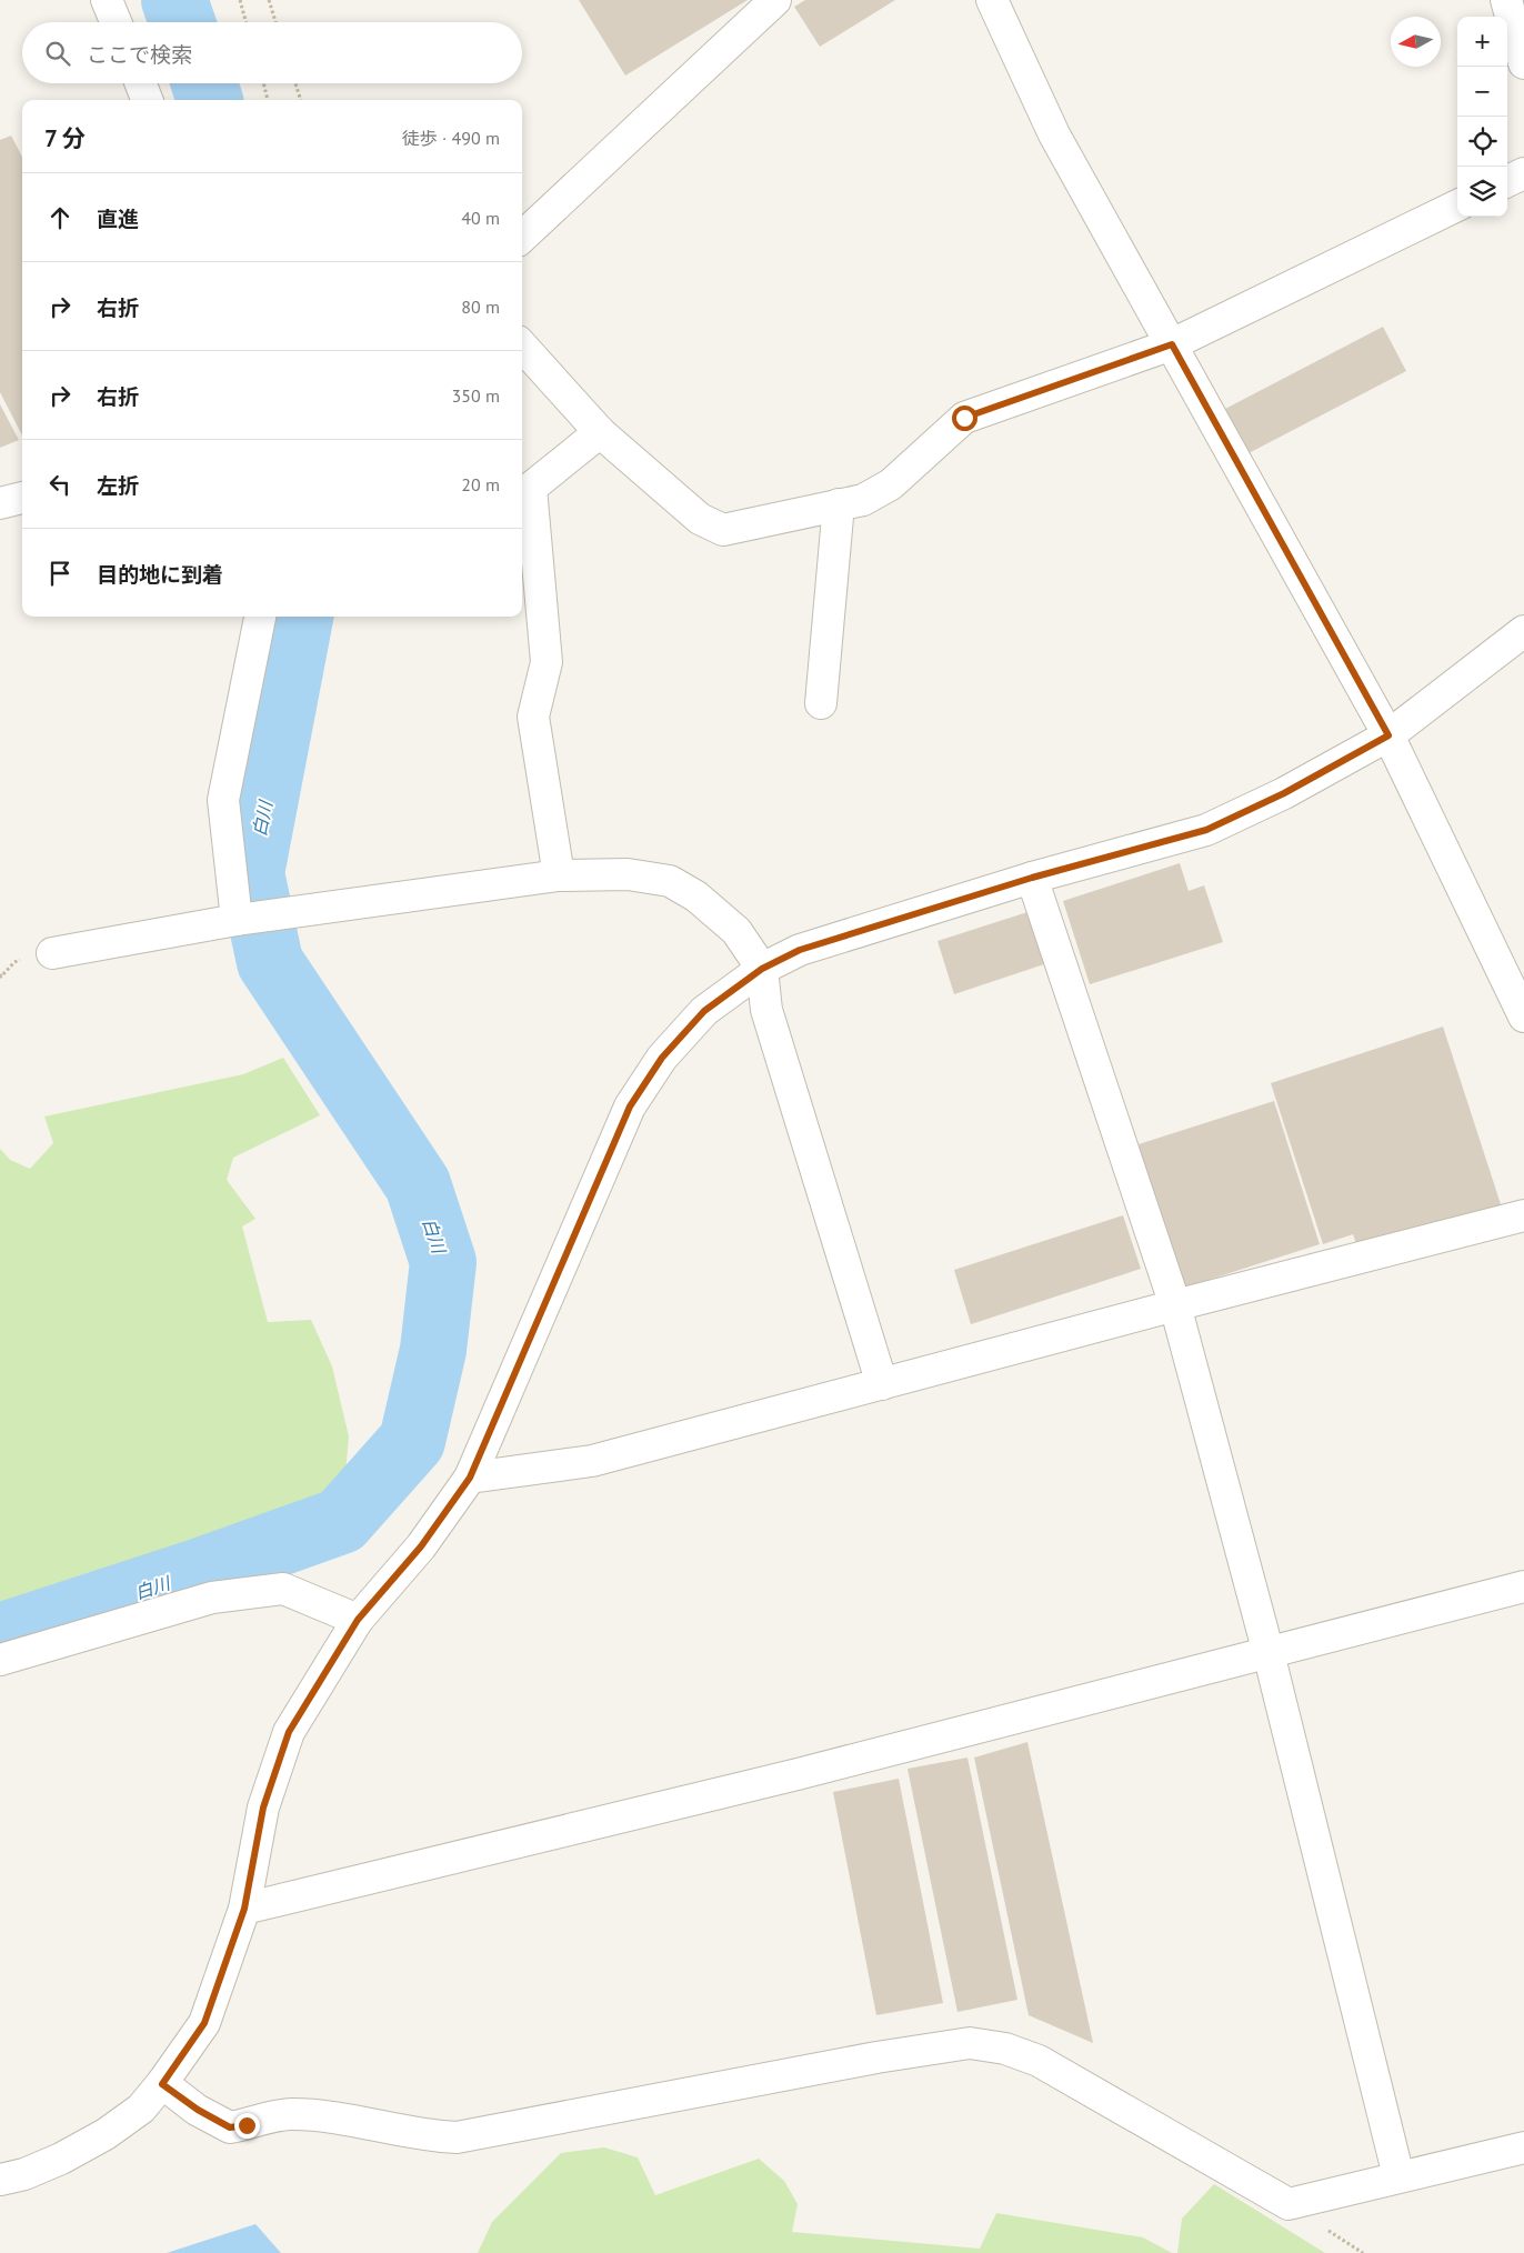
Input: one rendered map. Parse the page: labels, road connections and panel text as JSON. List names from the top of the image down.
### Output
{
  "water": ["白川"],
  "north": "left",
  "page": {
    "map_buttons": ["+", "−"],
    "search": "ここで検索",
    "heading": ["7 分", "徒歩 · 490 m"],
    "list": [
      ["直進", "40 m"],
      ["右折", "80 m"],
      ["右折", "350 m"],
      ["左折", "20 m"],
      "目的地に到着"
    ]
  }
}
